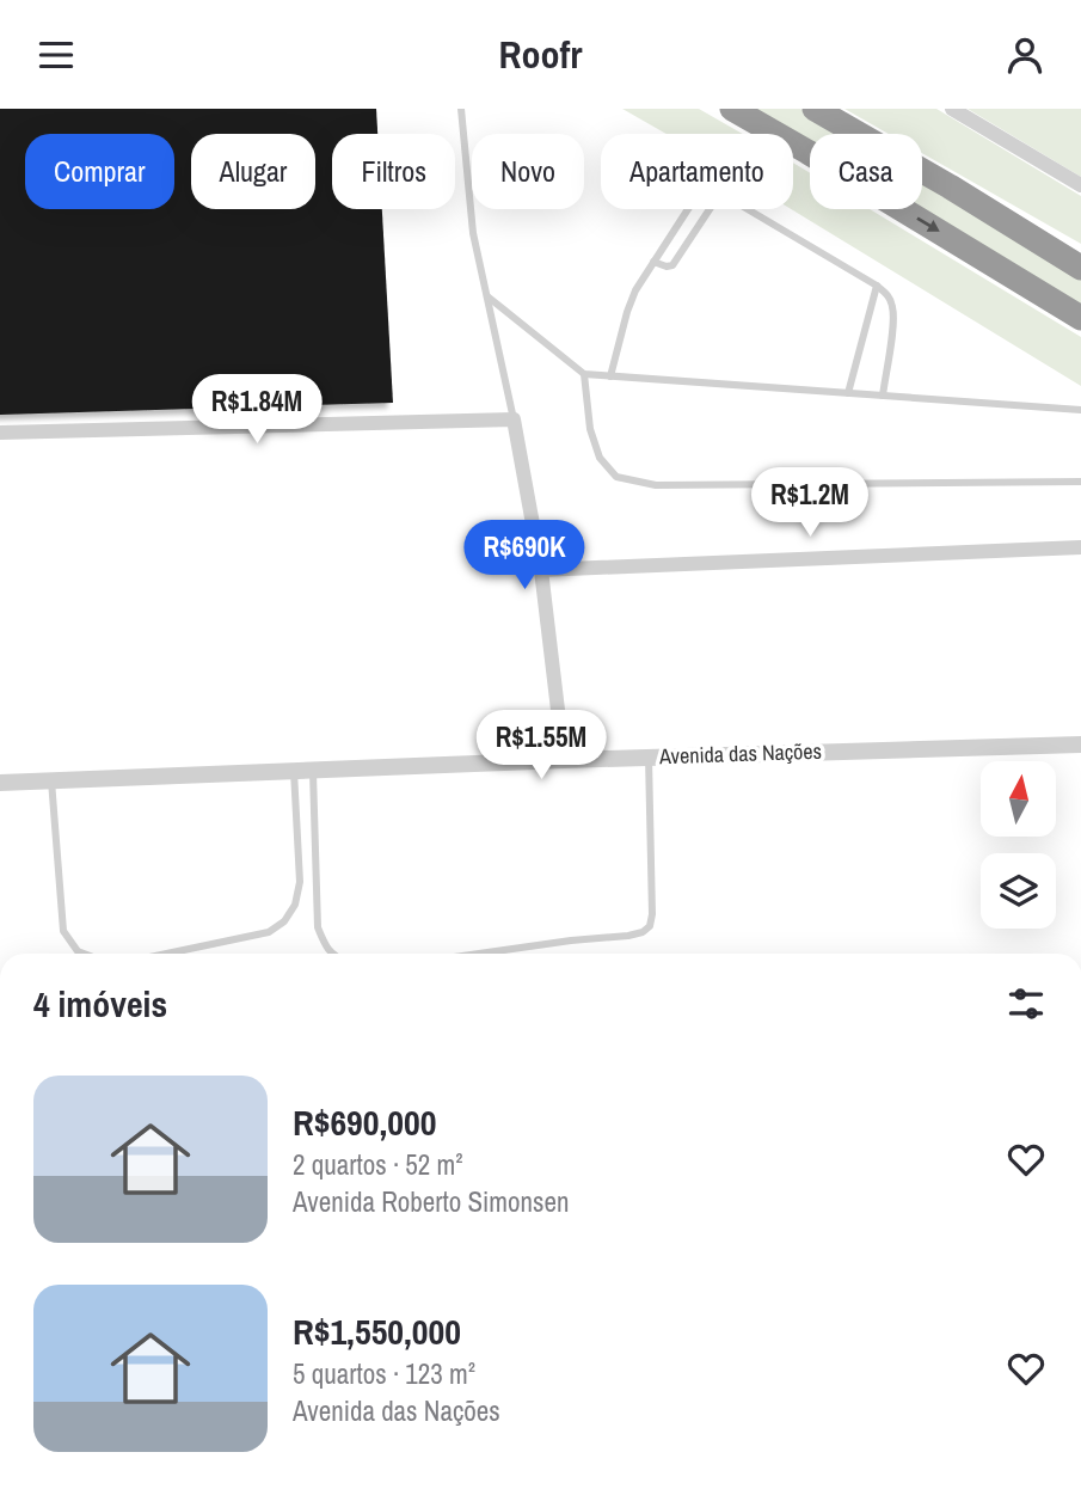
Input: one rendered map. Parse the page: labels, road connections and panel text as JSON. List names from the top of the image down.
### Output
{
  "streets": {
    "street": ["Avenida das Nações"]
  },
  "north": "top",
  "page": {
    "header": "Roofr",
    "chip": [
      "Comprar",
      "Alugar",
      "Filtros",
      "Novo",
      "Apartamento",
      "Casa"
    ],
    "price": [
      "R$1.84M",
      "R$1.2M",
      "R$690K",
      "R$1.55M"
    ],
    "heading": "4 imóveis",
    "list": [
      {
        "name": "R$690,000",
        "note": "2 quartos · 52 m² · Avenida Roberto Simonsen"
      },
      {
        "name": "R$1,550,000",
        "note": "5 quartos · 123 m² · Avenida das Nações"
      }
    ]
  }
}
